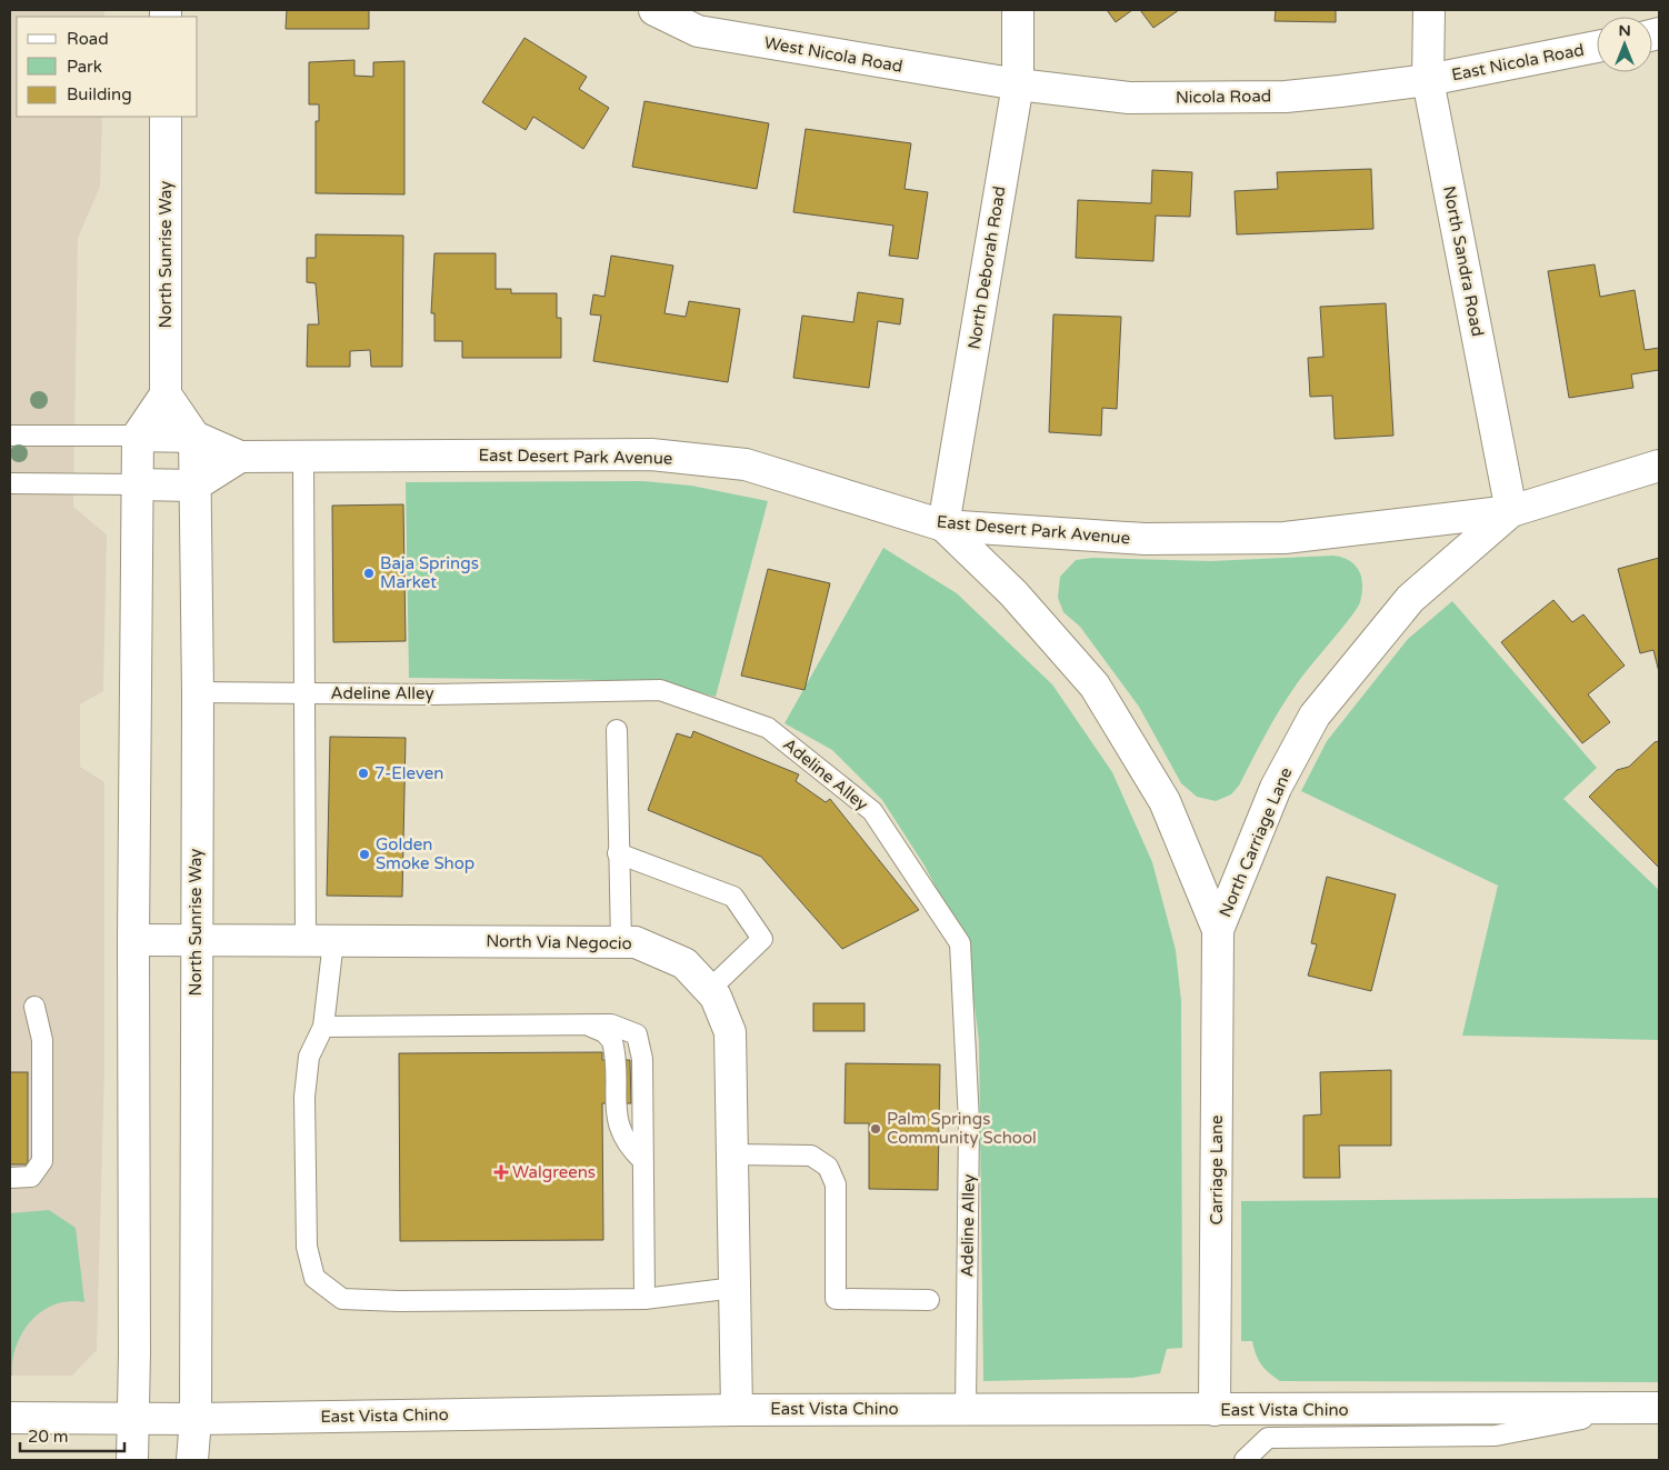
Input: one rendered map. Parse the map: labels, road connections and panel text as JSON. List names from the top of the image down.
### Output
{
  "streets": {
    "street": [
      "West Nicola Road",
      "East Nicola Road",
      "Nicola Road",
      "North Sunrise Way",
      "North Sandra Road",
      "North Deborah Road",
      "East Desert Park Avenue",
      "North Carriage Lane",
      "North Via Negocio",
      "Carriage Lane",
      "East Vista Chino"
    ],
    "lane": ["Adeline Alley"]
  },
  "crossings": [
    ["West Nicola Road", "Nicola Road"],
    ["West Nicola Road", "North Deborah Road"],
    ["East Nicola Road", "Nicola Road"],
    ["East Nicola Road", "North Sandra Road"],
    ["Nicola Road", "North Sandra Road"],
    ["Nicola Road", "North Deborah Road"],
    ["North Sunrise Way", "East Desert Park Avenue"],
    ["North Sunrise Way", "Adeline Alley"],
    ["North Sunrise Way", "North Via Negocio"],
    ["North Sunrise Way", "East Vista Chino"],
    ["North Sandra Road", "East Desert Park Avenue"],
    ["North Sandra Road", "North Carriage Lane"],
    ["North Deborah Road", "East Desert Park Avenue"],
    ["North Deborah Road", "North Carriage Lane"],
    ["East Desert Park Avenue", "North Carriage Lane"],
    ["Adeline Alley", "East Vista Chino"],
    ["North Carriage Lane", "Carriage Lane"],
    ["North Via Negocio", "East Vista Chino"],
    ["Carriage Lane", "East Vista Chino"]
  ],
  "places": {
    "other": [
      "Baja Springs Market",
      "7-Eleven",
      "Golden Smoke Shop",
      "Palm Springs Community School"
    ],
    "health": ["Walgreens"]
  },
  "legend": ["Road", "Park", "Building"],
  "scale_bar": "20 m",
  "north": "top"
}
